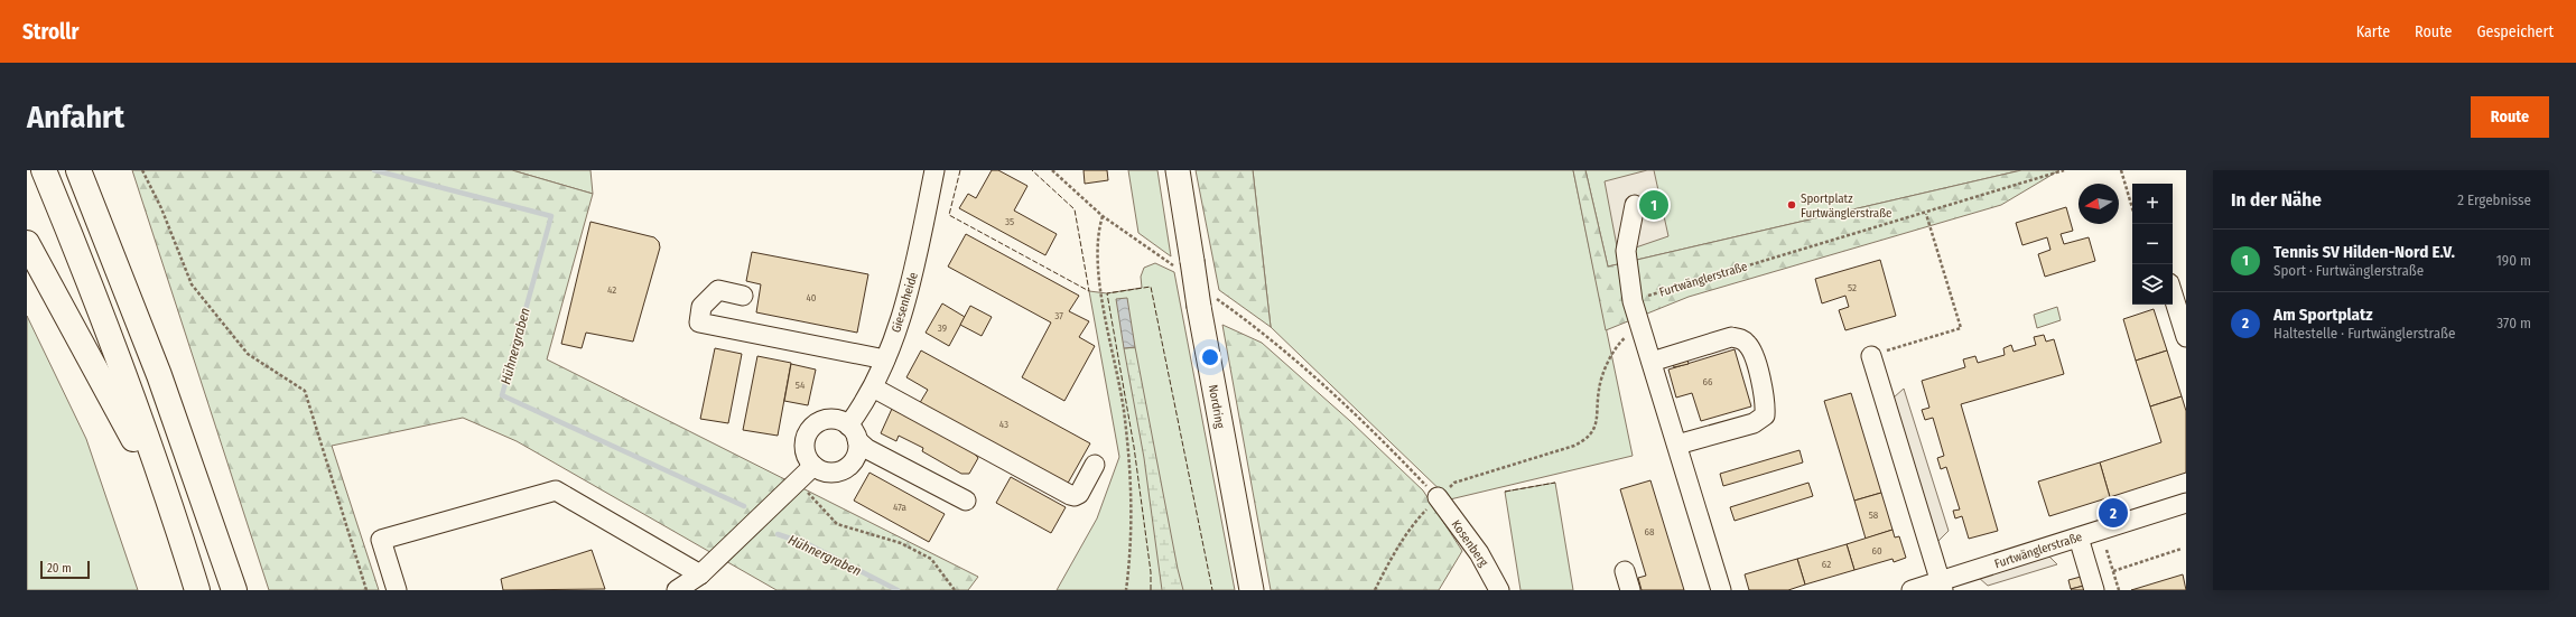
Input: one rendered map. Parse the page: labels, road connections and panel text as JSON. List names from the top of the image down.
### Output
{
  "streets": {
    "main road": ["Nordring"],
    "street": ["Furtwänglerstraße", "Giesenheide", "Kosenberg"]
  },
  "water": ["Hühnergraben"],
  "places": ["Sportplatz Furtwänglerstraße"],
  "house_numbers": [
    "35",
    "52",
    "42",
    "40",
    "37",
    "39",
    "66",
    "54",
    "43",
    "47a",
    "58",
    "68",
    "60",
    "62"
  ],
  "scale_bar": "20 m",
  "north": "left",
  "page": {
    "header": "Strollr",
    "nav": ["Karte", "Route", "Gespeichert"],
    "buttons": "Route",
    "title": "Anfahrt",
    "heading": ["In der Nähe", "2 Ergebnisse"],
    "map_buttons": ["+", "−"],
    "pins": ["1", "2"],
    "list": [
      {
        "mark": "1",
        "name": "Tennis SV Hilden-Nord E.V.",
        "note": "Sport · Furtwänglerstraße",
        "value": "190 m"
      },
      {
        "mark": "2",
        "name": "Am Sportplatz",
        "note": "Haltestelle · Furtwänglerstraße",
        "value": "370 m"
      }
    ],
    "scale": "20 m"
  }
}
